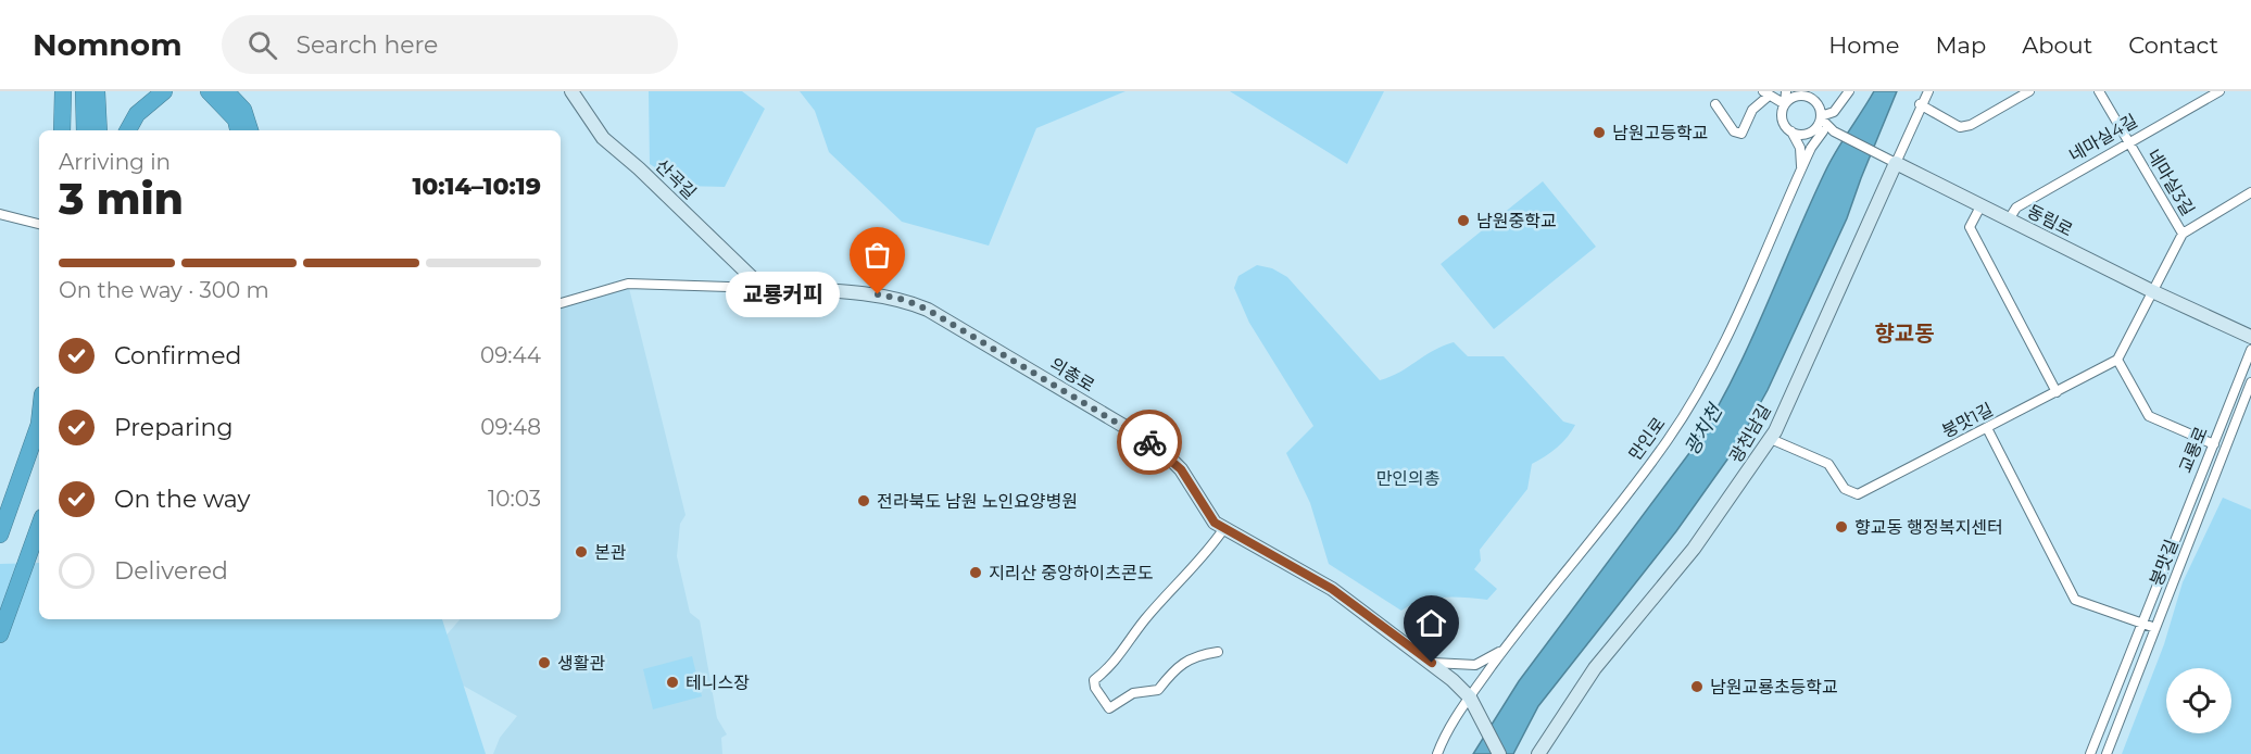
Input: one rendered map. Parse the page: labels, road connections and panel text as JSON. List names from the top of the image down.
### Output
{
  "streets": {
    "street": [
      "네마실4길",
      "산곡길",
      "네마실3길",
      "동림로",
      "의총로",
      "붕맛1길",
      "광천남길",
      "만인로",
      "교룡로",
      "붕맛길"
    ]
  },
  "crossings": [
    ["네마실4길", "네마실3길"],
    ["네마실4길", "동림로"],
    ["산곡길", "의총로"],
    ["네마실3길", "동림로"],
    ["동림로", "광천남길"],
    ["동림로", "만인로"],
    ["의총로", "만인로"],
    ["붕맛1길", "광천남길"],
    ["교룡로", "붕맛길"]
  ],
  "districts": ["향교동"],
  "water": ["광치천"],
  "parks": ["만인의총"],
  "places": [
    "남원고등학교",
    "남원중학교",
    "교룡커피",
    "전라북도 남원 노인요양병원",
    "향교동 행정복지센터",
    "본관",
    "지리산 중앙하이츠콘도",
    "생활관",
    "테니스장",
    "남원교룡초등학교"
  ],
  "page": {
    "header": "Nomnom",
    "search": "Search here",
    "nav": [
      "Home",
      "Map",
      "About",
      "Contact"
    ],
    "heading": ["3 min", "Arriving in", "10:14–10:19"],
    "bar": "On the way · 300 m",
    "bubble": "교룡커피",
    "list": [
      ["Confirmed", "09:44"],
      ["Preparing", "09:48"],
      ["On the way", "10:03"],
      "Delivered"
    ]
  }
}
